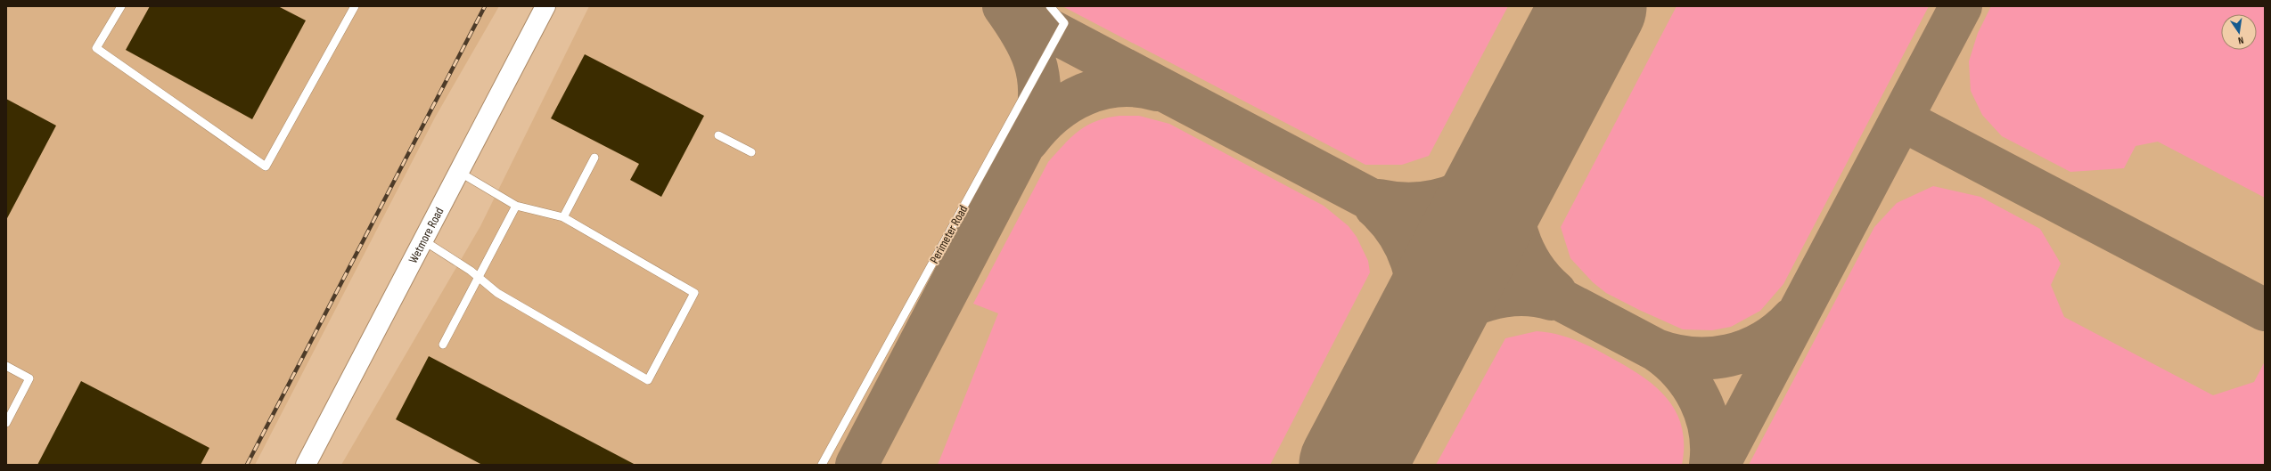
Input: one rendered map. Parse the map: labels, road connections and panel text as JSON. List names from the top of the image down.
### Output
{
  "streets": {
    "main road": ["Wetmore Road"],
    "lane": ["Perimeter Road"]
  },
  "north": "bottom"
}
